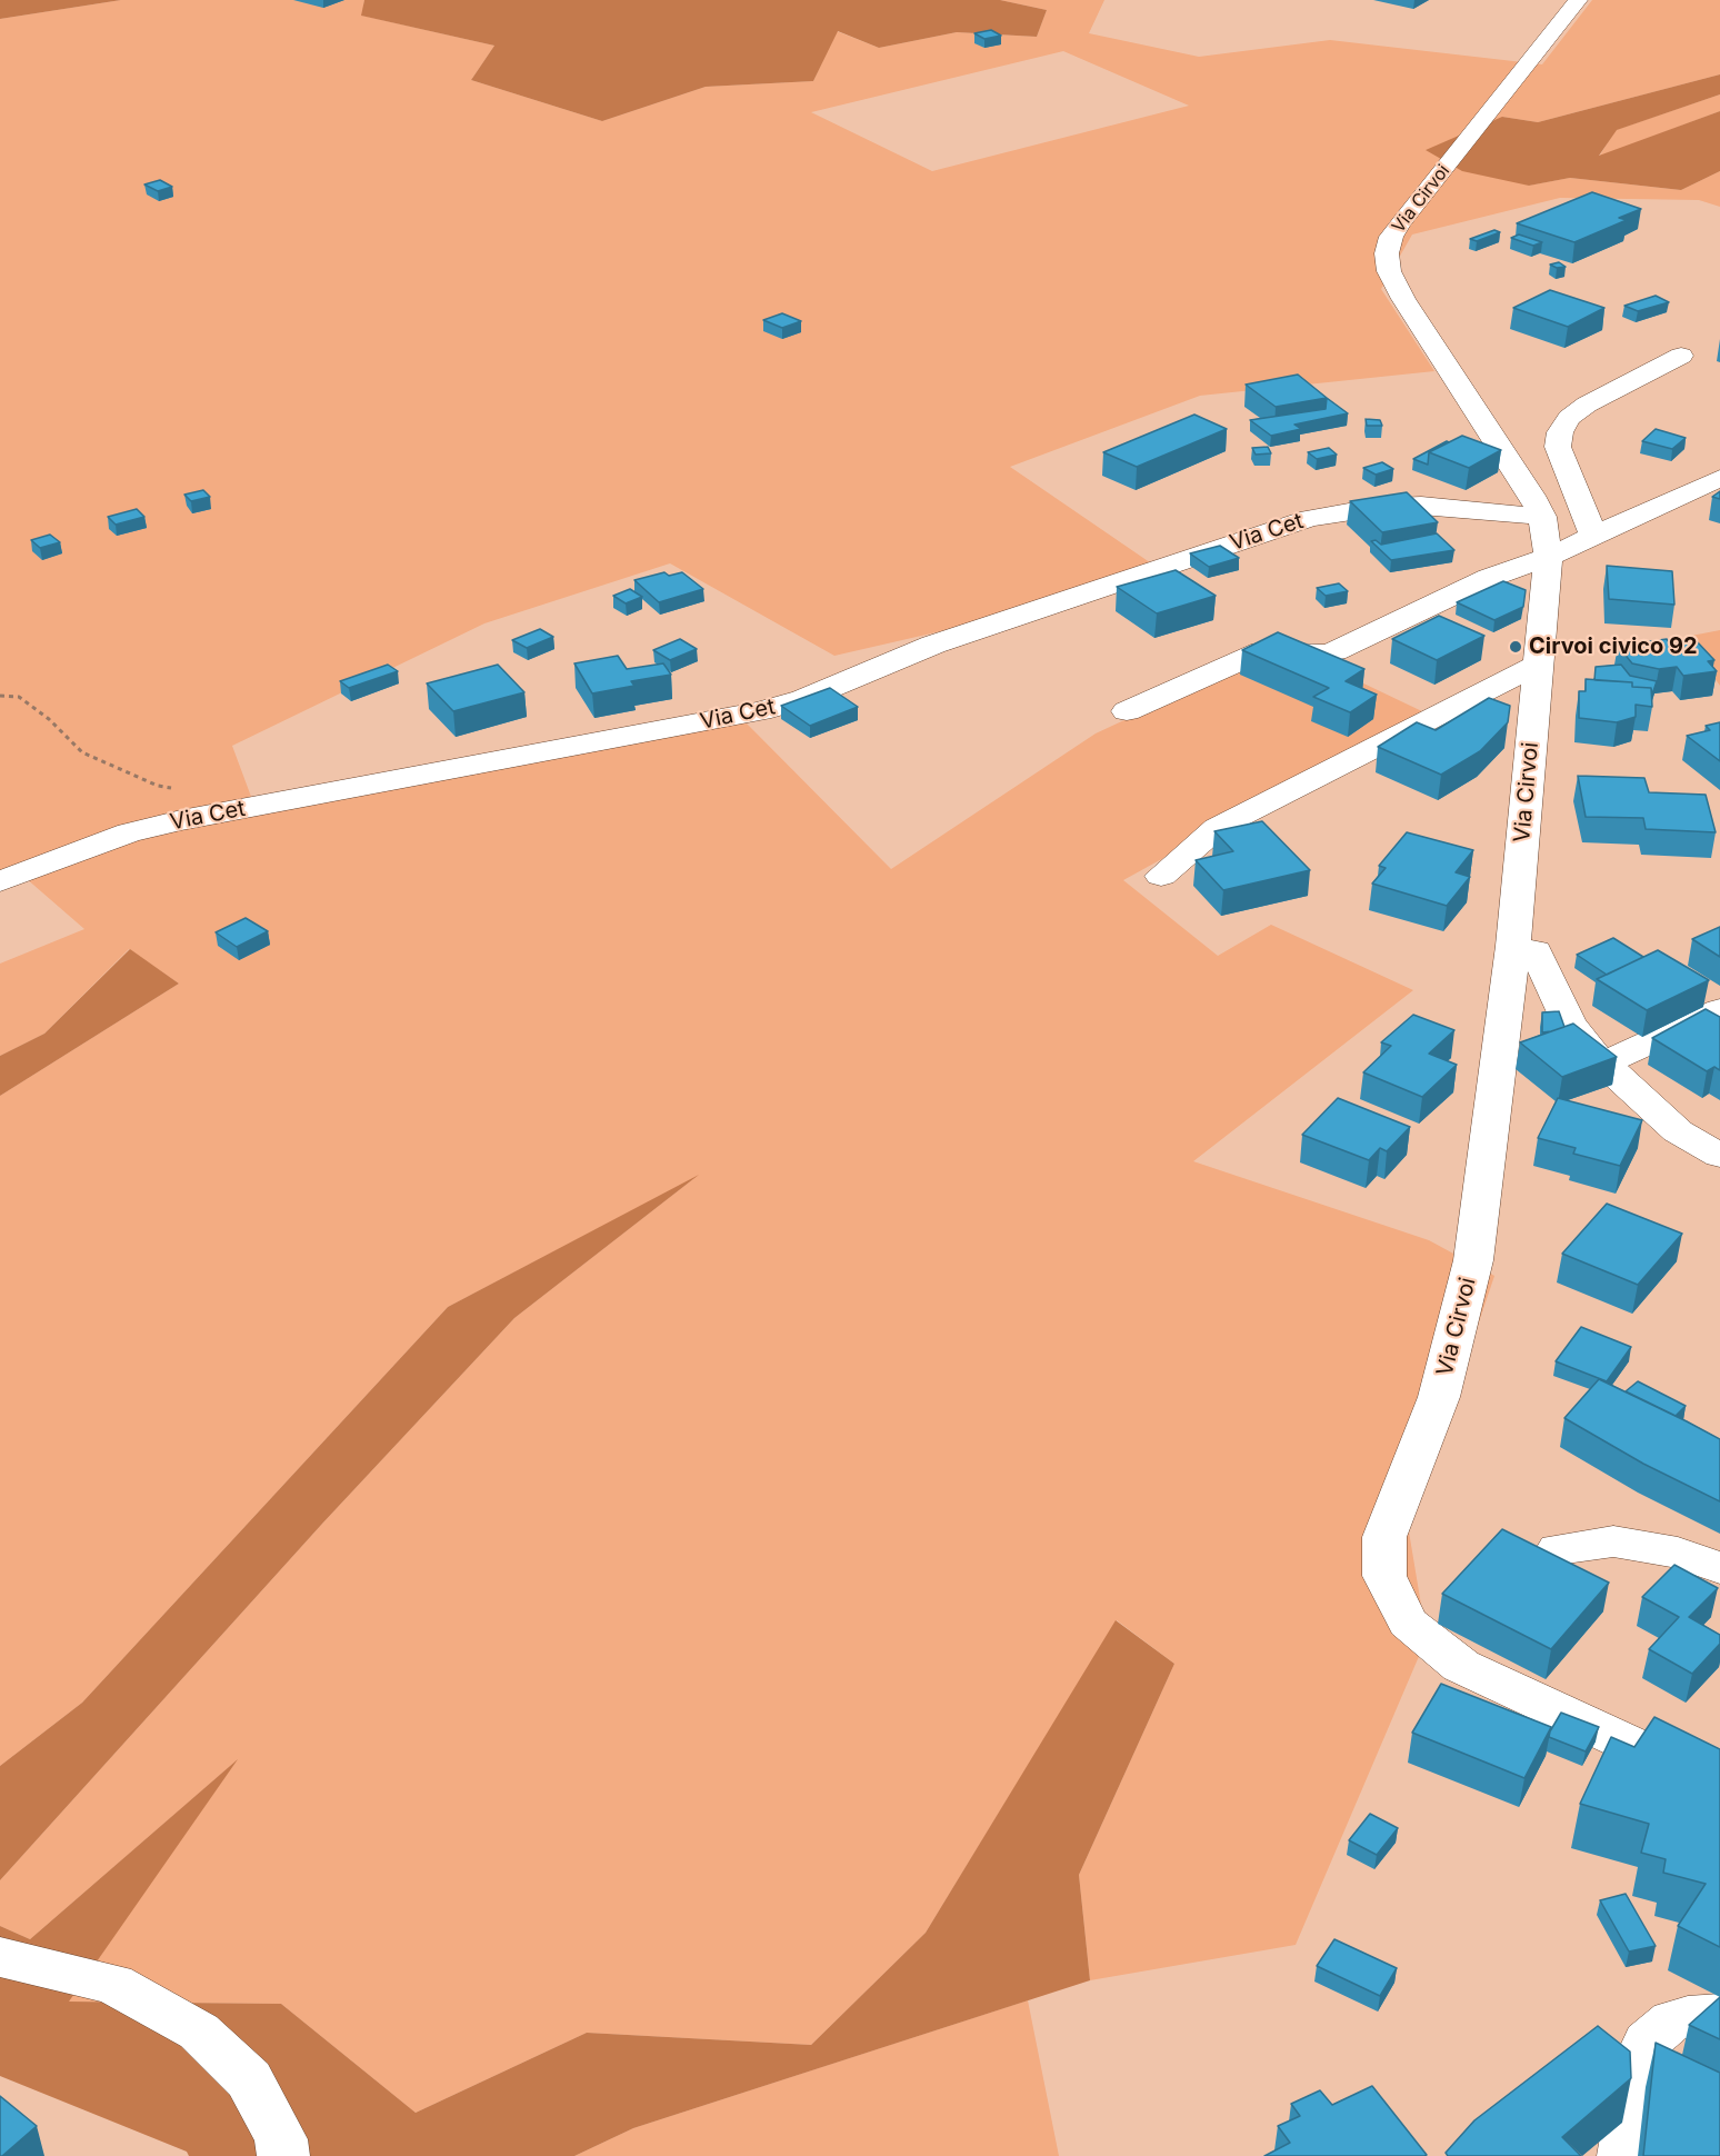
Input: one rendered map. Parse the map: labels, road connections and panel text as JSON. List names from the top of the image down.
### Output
{
  "streets": {
    "street": ["Via Cirvoi", "Via Cet"]
  },
  "crossings": [
    ["Via Cirvoi", "Via Cet"]
  ],
  "places": ["Cirvoi civico 92"]
}
